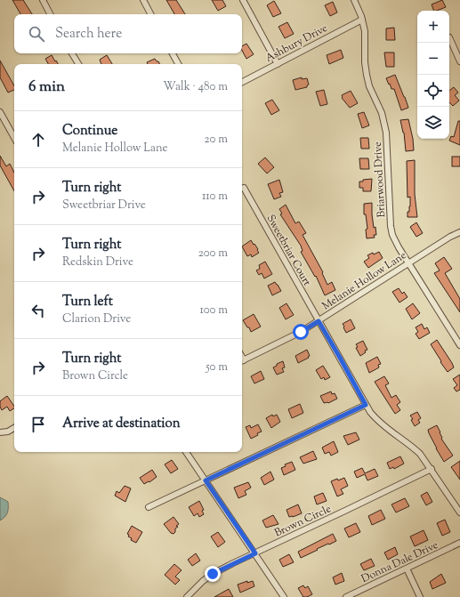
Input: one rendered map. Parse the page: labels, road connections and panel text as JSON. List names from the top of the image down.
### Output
{
  "streets": {
    "street": [
      "Ashbury Drive",
      "Briarwood Drive",
      "Sweetbriar Court",
      "Melanie Hollow Lane",
      "Brown Circle",
      "Donna Dale Drive"
    ]
  },
  "crossings": [
    ["Ashbury Drive", "Briarwood Drive"],
    ["Briarwood Drive", "Melanie Hollow Lane"],
    ["Sweetbriar Court", "Melanie Hollow Lane"],
    ["Sweetbriar Court", "Brown Circle"]
  ],
  "page": {
    "map_buttons": ["+", "−"],
    "search": "Search here",
    "heading": ["6 min", "Walk · 480 m"],
    "list": [
      ["Continue", "Melanie Hollow Lane", "20 m"],
      ["Turn right", "Sweetbriar Drive", "110 m"],
      ["Turn right", "Redskin Drive", "200 m"],
      ["Turn left", "Clarion Drive", "100 m"],
      ["Turn right", "Brown Circle", "50 m"],
      "Arrive at destination"
    ]
  }
}
